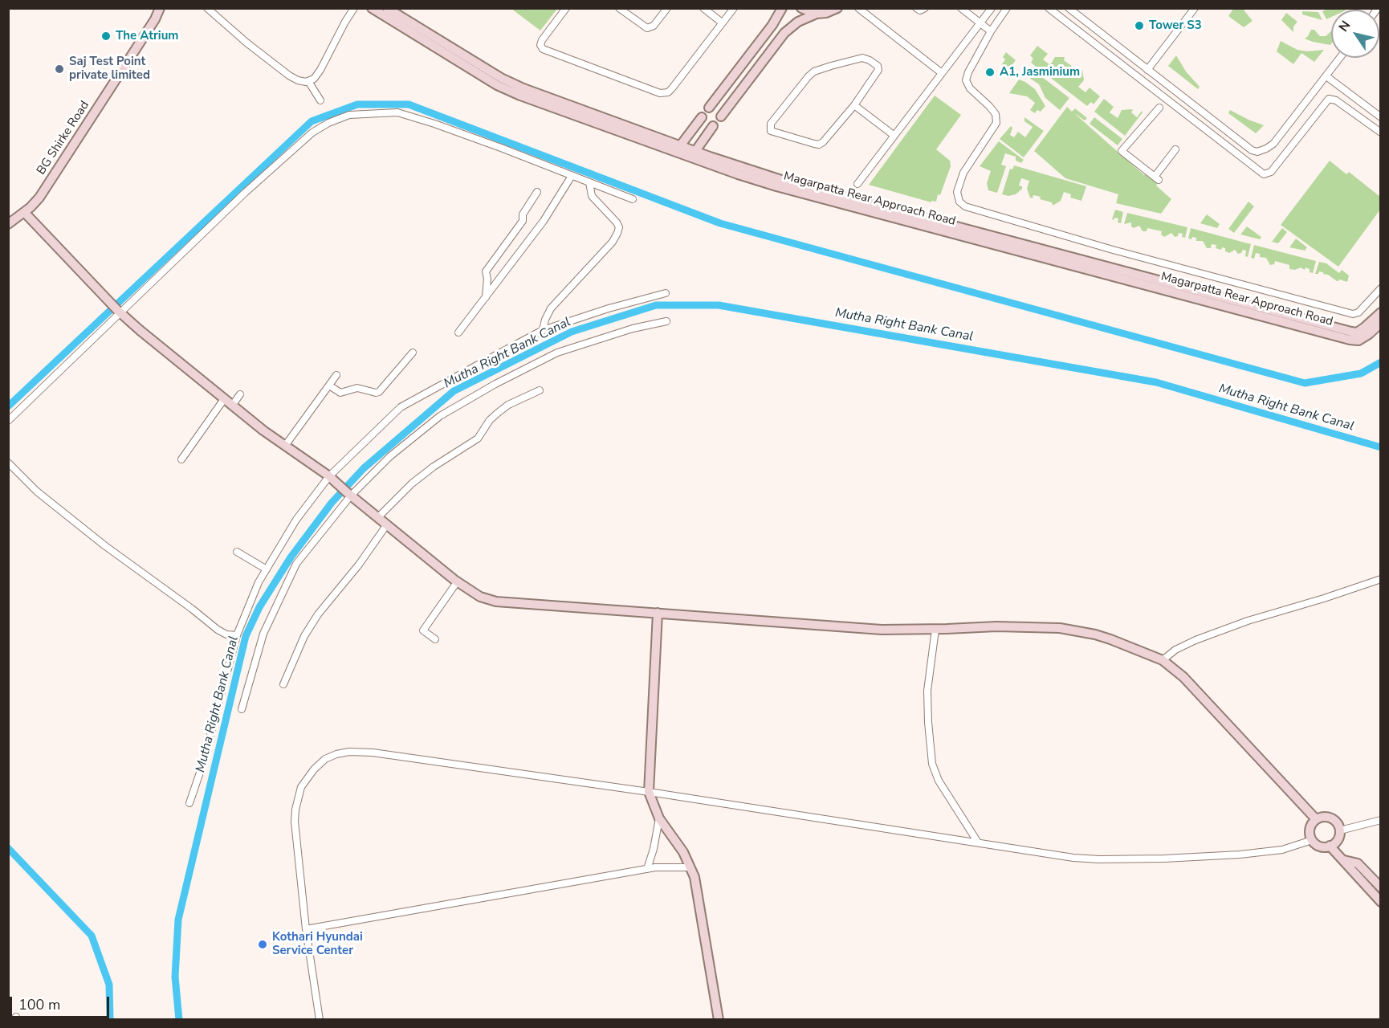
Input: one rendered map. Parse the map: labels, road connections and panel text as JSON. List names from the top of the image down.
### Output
{
  "streets": {
    "street": ["BG Shirke Road", "Magarpatta Rear Approach Road"]
  },
  "water": ["Mutha Right Bank Canal"],
  "places": [
    "Tower S3",
    "The Atrium",
    "Saj Test Point private limited",
    "A1, Jasminium",
    "Kothari Hyundai Service Center"
  ],
  "scale_bar": "100 m",
  "north": "top left"
}
